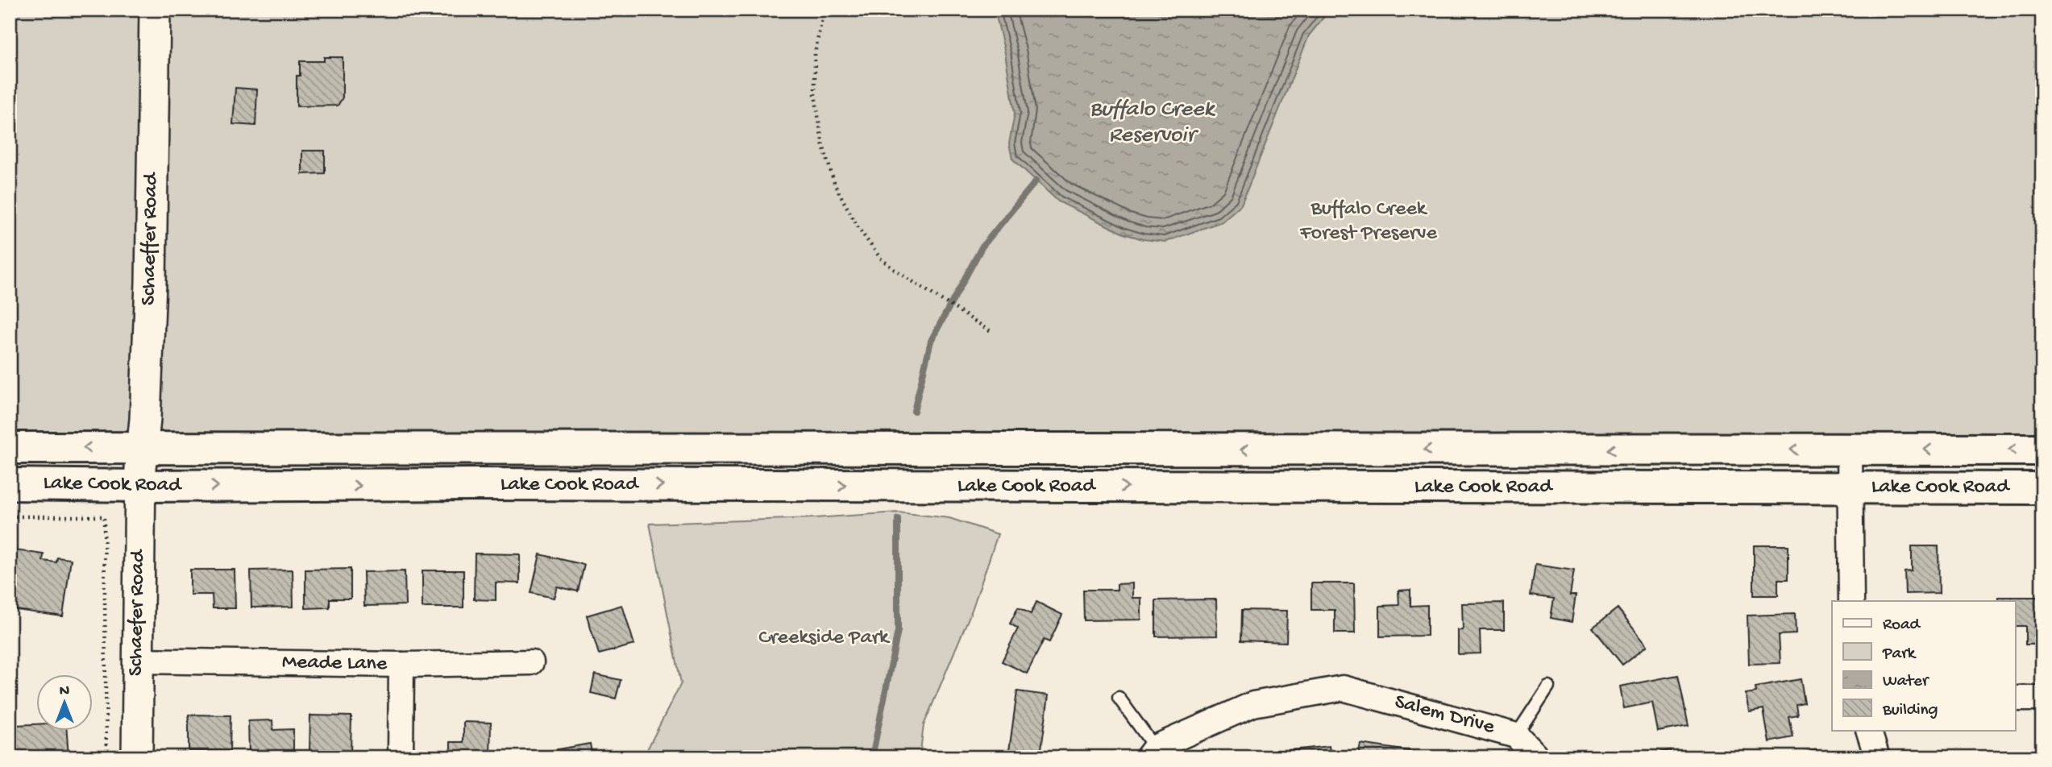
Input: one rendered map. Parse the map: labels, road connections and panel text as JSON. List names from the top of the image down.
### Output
{
  "streets": {
    "main road": ["Lake Cook Road"],
    "street": [
      "Schaeffer Road",
      "Schaefer Road",
      "Meade Lane",
      "Salem Drive"
    ]
  },
  "crossings": [
    ["Schaeffer Road", "Lake Cook Road"],
    ["Schaeffer Road", "Schaefer Road"],
    ["Lake Cook Road", "Schaefer Road"],
    ["Schaefer Road", "Meade Lane"]
  ],
  "water": ["Buffalo Creek Reservoir"],
  "parks": ["Buffalo Creek Forest Preserve", "Creekside Park"],
  "legend": [
    "Road",
    "Park",
    "Water",
    "Building"
  ],
  "north": "top"
}
